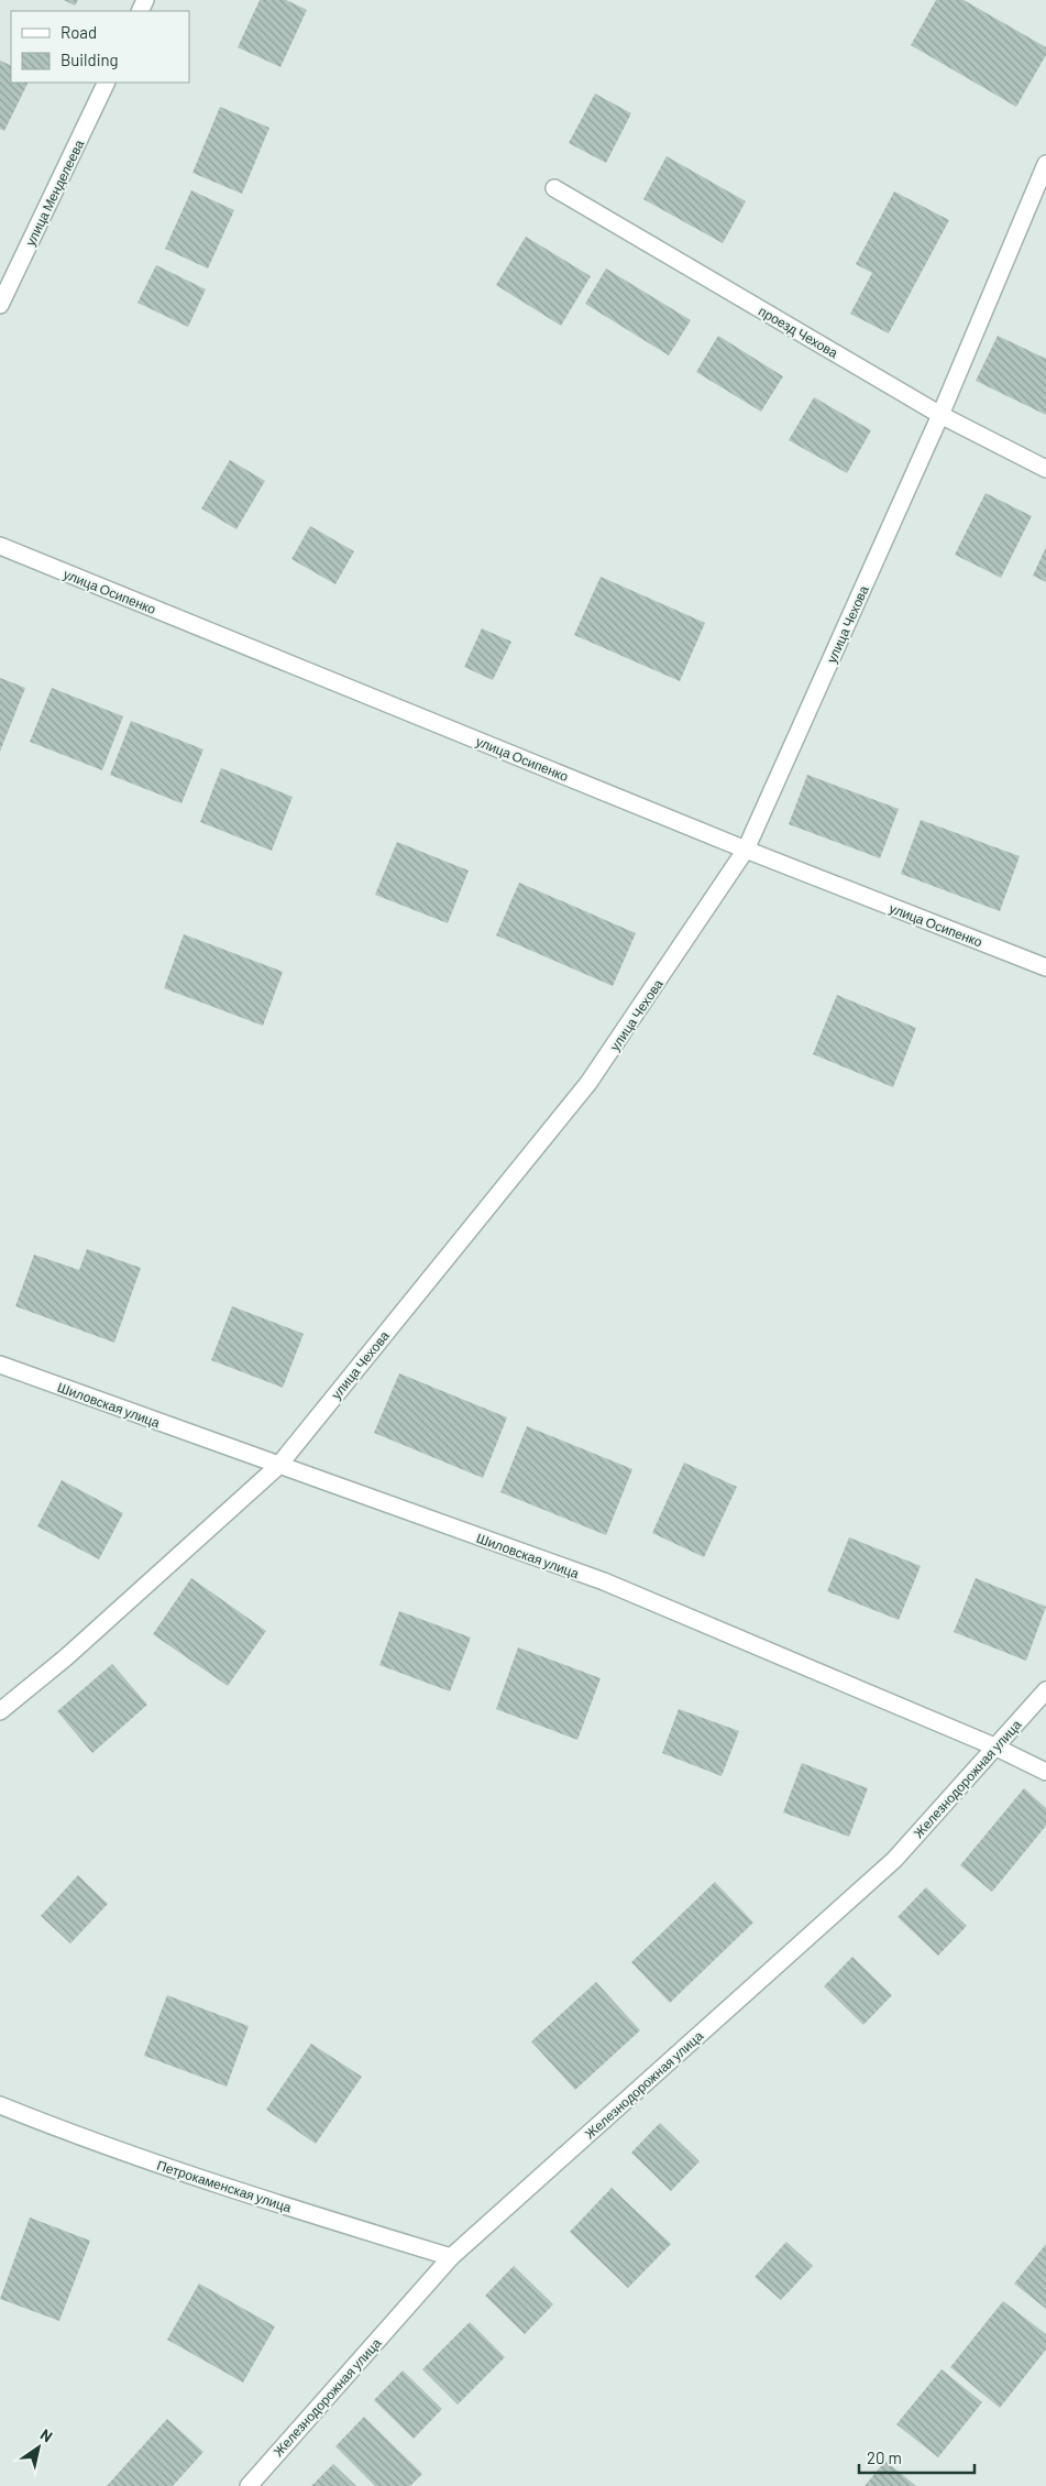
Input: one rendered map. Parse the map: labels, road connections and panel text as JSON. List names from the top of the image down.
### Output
{
  "streets": {
    "street": [
      "улица Менделеева",
      "проезд Чехова",
      "улица Осипенко",
      "улица Чехова",
      "Шиловская улица",
      "Железнодорожная улица",
      "Петрокаменская улица"
    ]
  },
  "crossings": [
    ["проезд Чехова", "улица Чехова"],
    ["улица Осипенко", "улица Чехова"],
    ["улица Чехова", "Шиловская улица"],
    ["Шиловская улица", "Железнодорожная улица"],
    ["Железнодорожная улица", "Петрокаменская улица"]
  ],
  "legend": ["Road", "Building"],
  "scale_bar": "20 m",
  "north": "top right"
}
